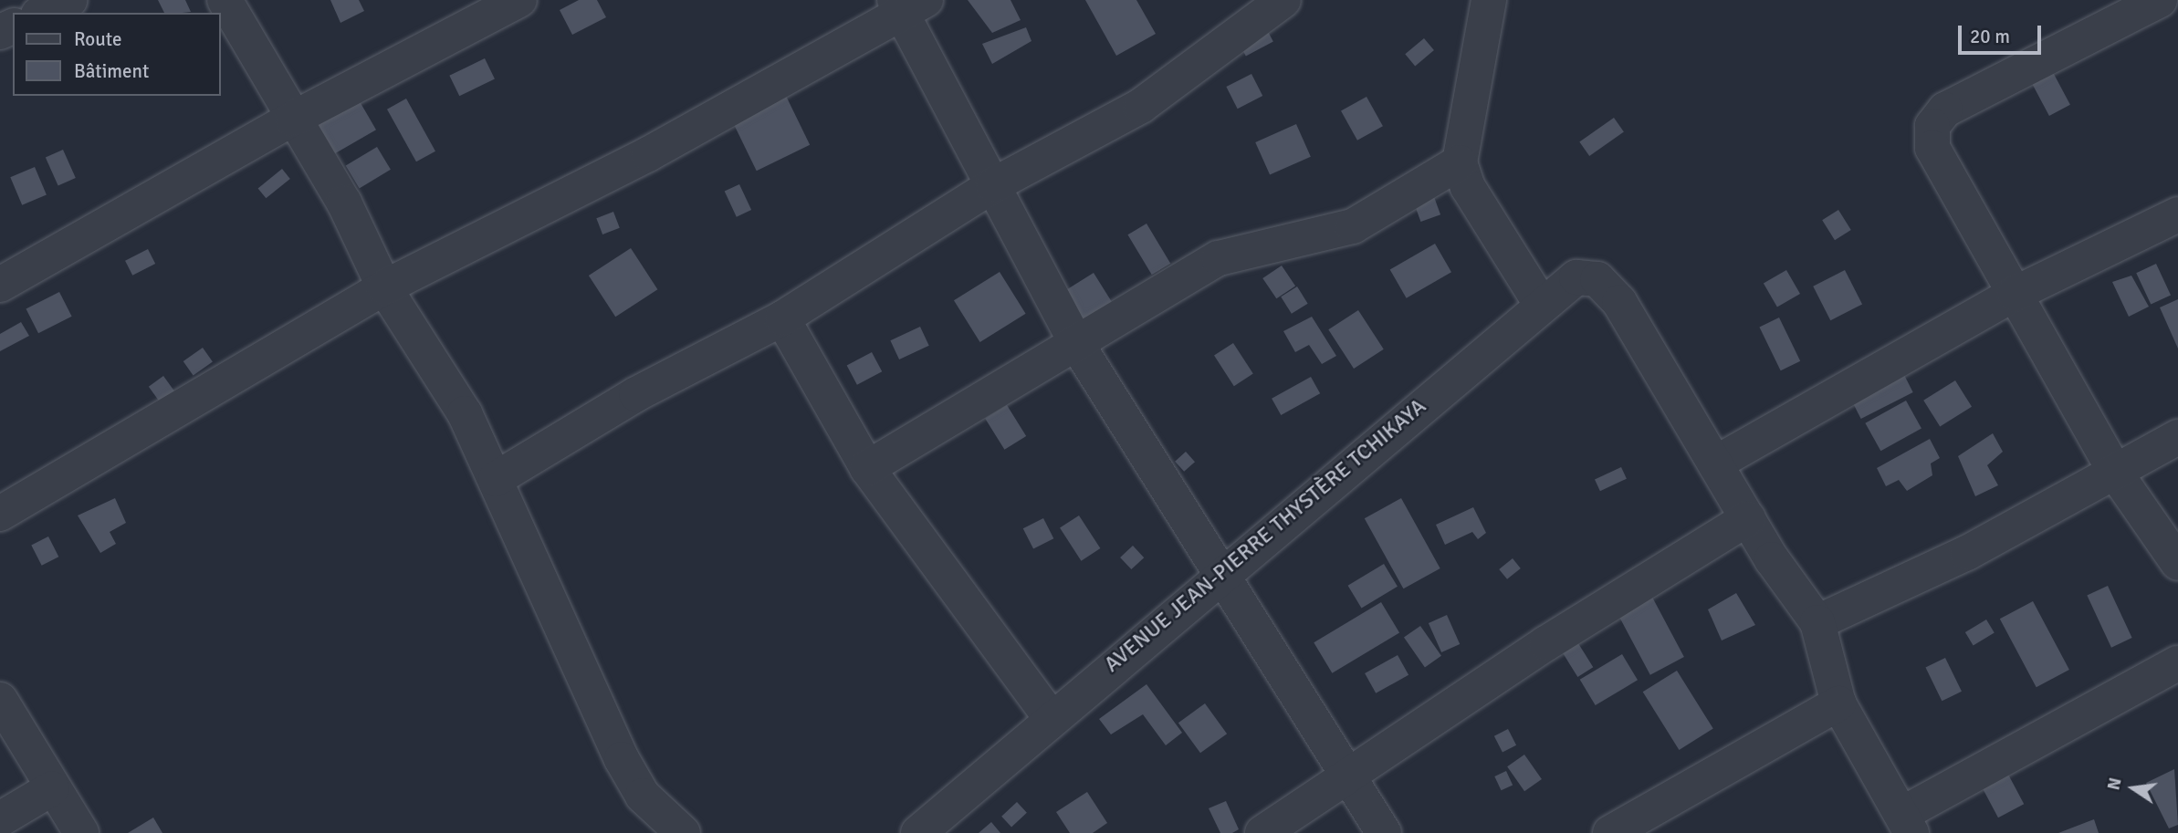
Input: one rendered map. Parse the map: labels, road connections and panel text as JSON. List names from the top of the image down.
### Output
{
  "streets": {
    "street": ["AVENUE JEAN-PIERRE THYSTÈRE TCHIKAYA"]
  },
  "legend": ["Route", "Bâtiment"],
  "scale_bar": "20 m",
  "north": "left"
}
